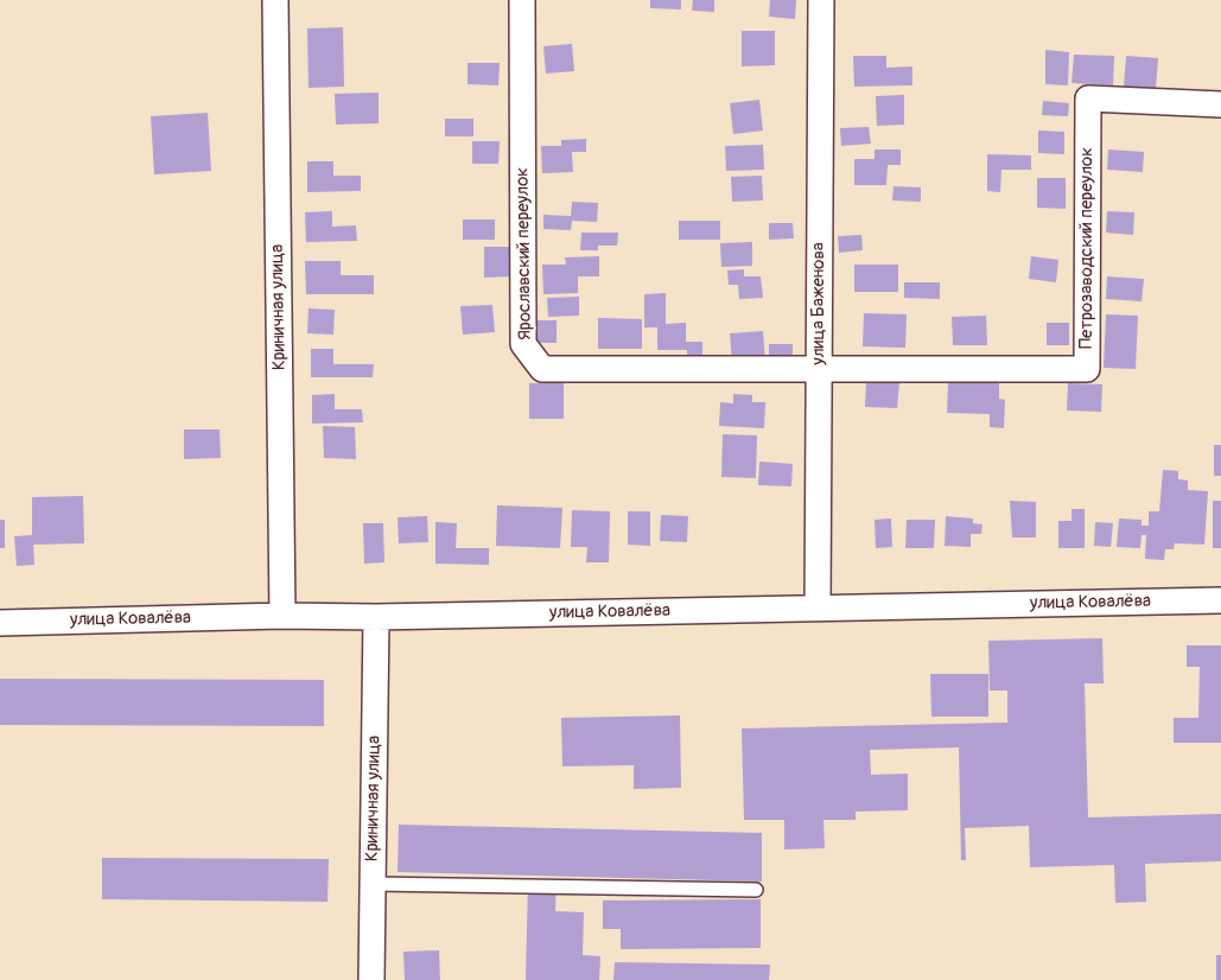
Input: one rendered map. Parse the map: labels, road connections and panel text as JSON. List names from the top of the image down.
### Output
{
  "streets": {
    "street": [
      "Петрозаводский переулок",
      "Ярославский переулок",
      "улица Баженова",
      "Криничная улица",
      "улица Ковалёва"
    ]
  },
  "crossings": [
    ["Петрозаводский переулок", "Ярославский переулок"],
    ["Петрозаводский переулок", "улица Баженова"],
    ["Ярославский переулок", "улица Баженова"],
    ["улица Баженова", "улица Ковалёва"],
    ["Криничная улица", "улица Ковалёва"]
  ]
}
